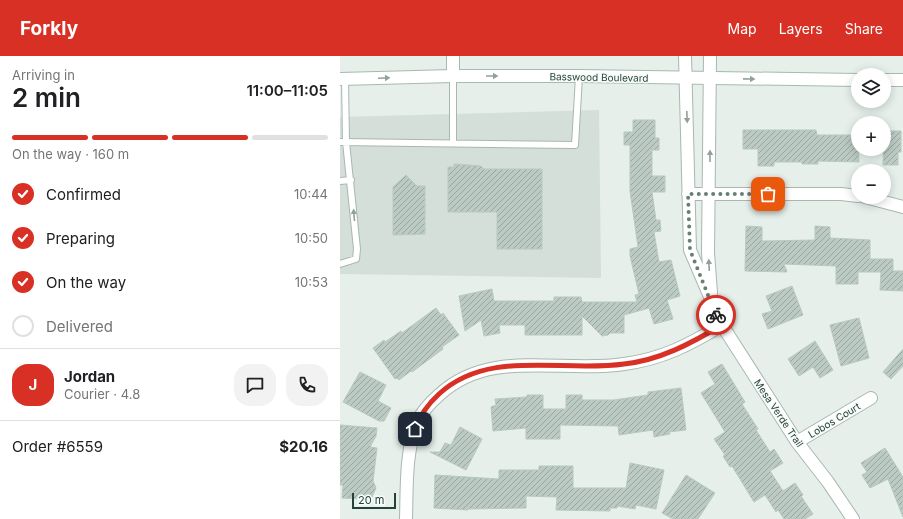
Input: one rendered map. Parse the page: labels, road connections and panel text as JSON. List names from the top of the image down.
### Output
{
  "streets": {
    "street": ["Basswood Boulevard", "Mesa Verde Trail", "Lobos Court"]
  },
  "crossings": [
    ["Basswood Boulevard", "Mesa Verde Trail"],
    ["Mesa Verde Trail", "Lobos Court"]
  ],
  "one_way": ["Basswood Boulevard"],
  "scale_bar": "20 m",
  "page": {
    "header": "Forkly",
    "nav": ["Map", "Layers", "Share"],
    "heading": ["2 min", "Arriving in", "11:00–11:05"],
    "panel": [
      "Jordan",
      "Courier · 4.8",
      "Order #6559",
      "$20.16"
    ],
    "map_buttons": ["+", "−"],
    "bar": "On the way · 160 m",
    "list": [
      ["Confirmed", "10:44"],
      ["Preparing", "10:50"],
      ["On the way", "10:53"],
      "Delivered"
    ],
    "round": "J",
    "scale": "20 m"
  }
}
